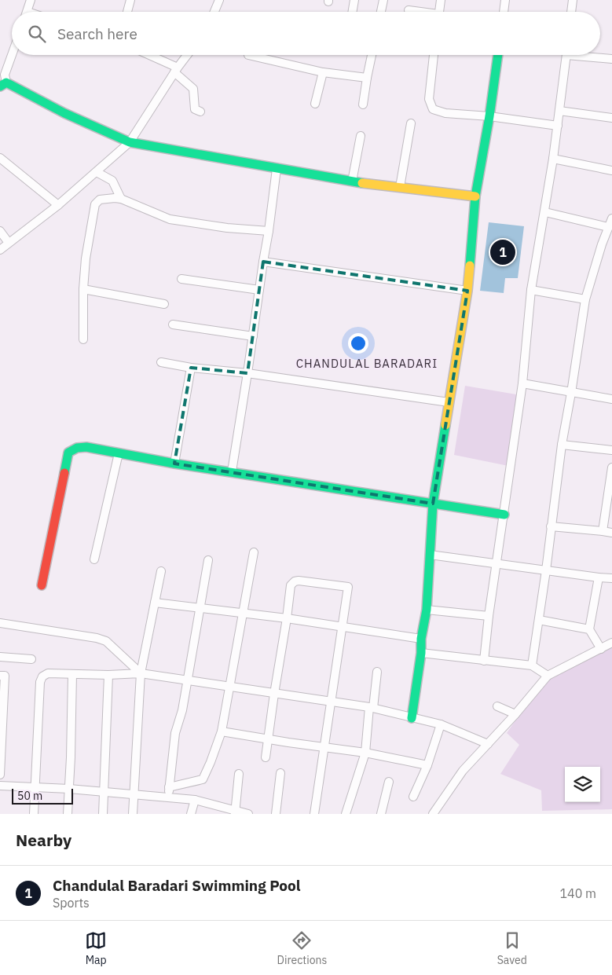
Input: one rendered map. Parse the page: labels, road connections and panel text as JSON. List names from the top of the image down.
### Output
{
  "districts": ["CHANDULAL BARADARI"],
  "scale_bar": "50 m",
  "page": {
    "search": "Search here",
    "pins": "1",
    "scale": "50 m",
    "heading": "Nearby",
    "list": [
      {
        "mark": "1",
        "name": "Chandulal Baradari Swimming Pool",
        "note": "Sports",
        "value": "140 m"
      }
    ],
    "nav": ["Map", "Directions", "Saved"]
  }
}
